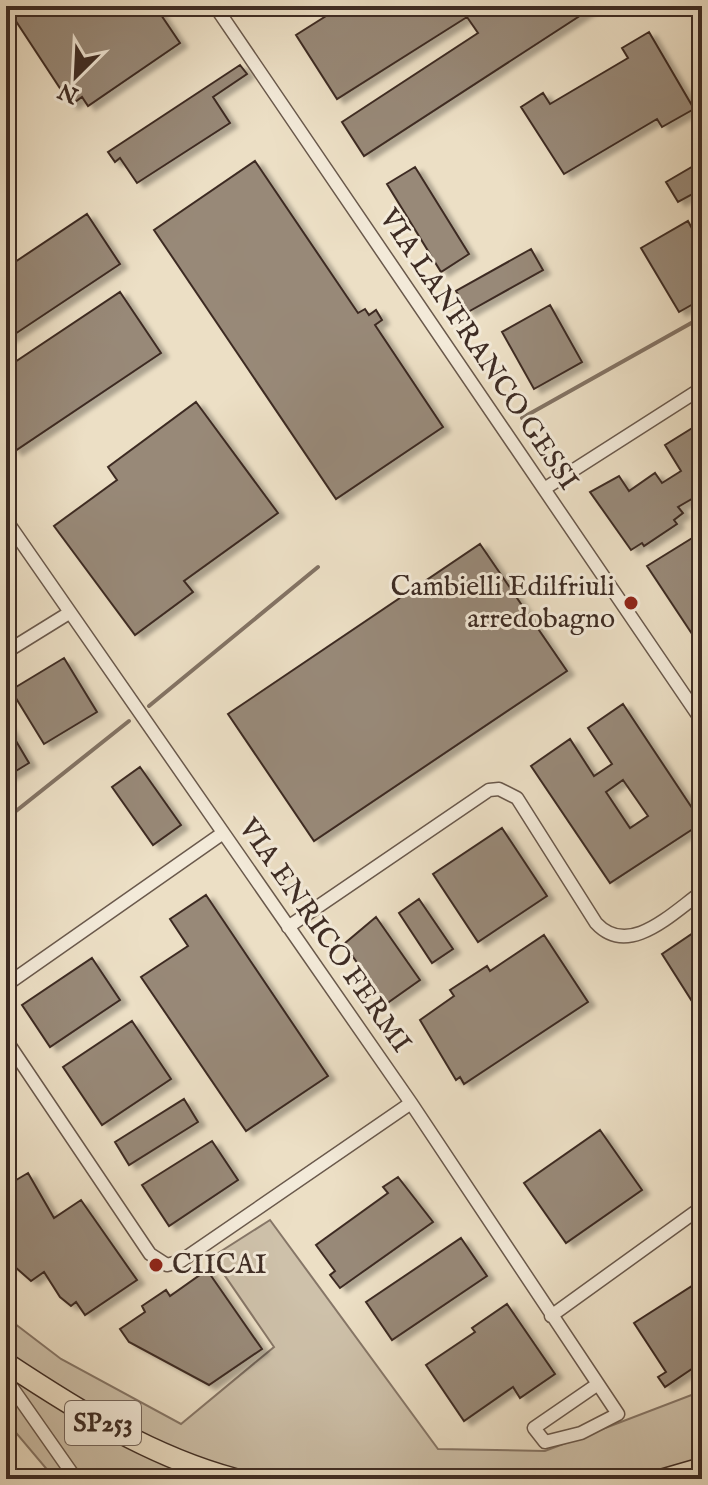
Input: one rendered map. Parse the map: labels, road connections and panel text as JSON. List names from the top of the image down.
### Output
{
  "streets": {
    "main road": ["SP253"],
    "street": ["VIA LANFRANCO GESSI", "VIA ENRICO FERMI"]
  },
  "places": ["Cambielli Edilfriuli arredobagno", "CIICAI"],
  "north": "bottom left"
}
